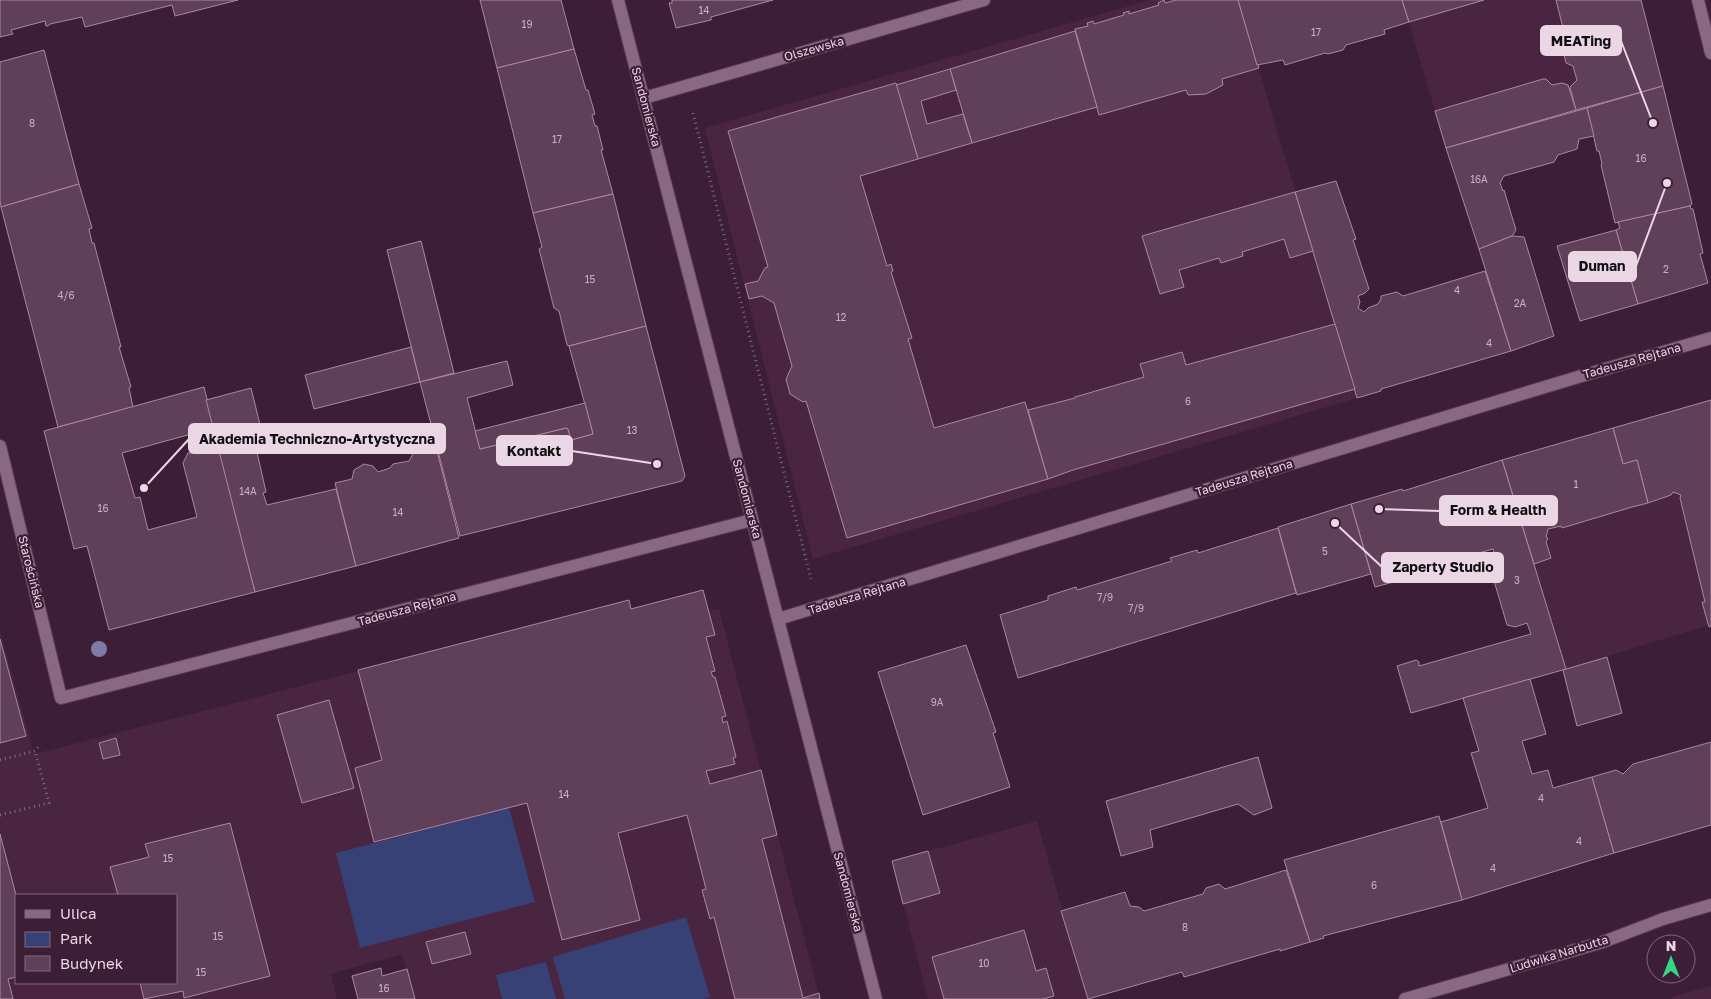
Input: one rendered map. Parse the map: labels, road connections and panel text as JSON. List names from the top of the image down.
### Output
{
  "streets": {
    "street": [
      "Olszewska",
      "Sandomierska",
      "Tadeusza Rejtana",
      "Starościńska",
      "Ludwika Narbutta"
    ]
  },
  "crossings": [
    ["Olszewska", "Sandomierska"],
    ["Sandomierska", "Tadeusza Rejtana"],
    ["Tadeusza Rejtana", "Starościńska"]
  ],
  "places": [
    "MEATing",
    "Duman",
    "Kontakt",
    "Akademia Techniczno-Artystyczna",
    "Form & Health",
    "Zaperty Studio"
  ],
  "house_numbers": [
    "14",
    "19",
    "17",
    "8",
    "17",
    "16",
    "16A",
    "2",
    "15",
    "4",
    "4/6",
    "2A",
    "12",
    "4",
    "6",
    "13",
    "1",
    "14A",
    "16",
    "14",
    "5",
    "3",
    "7/9",
    "7/9",
    "9A",
    "14",
    "4",
    "4",
    "15",
    "4",
    "6",
    "8",
    "15",
    "10",
    "15",
    "16"
  ],
  "legend": ["Ulica", "Park", "Budynek"],
  "north": "top"
}
